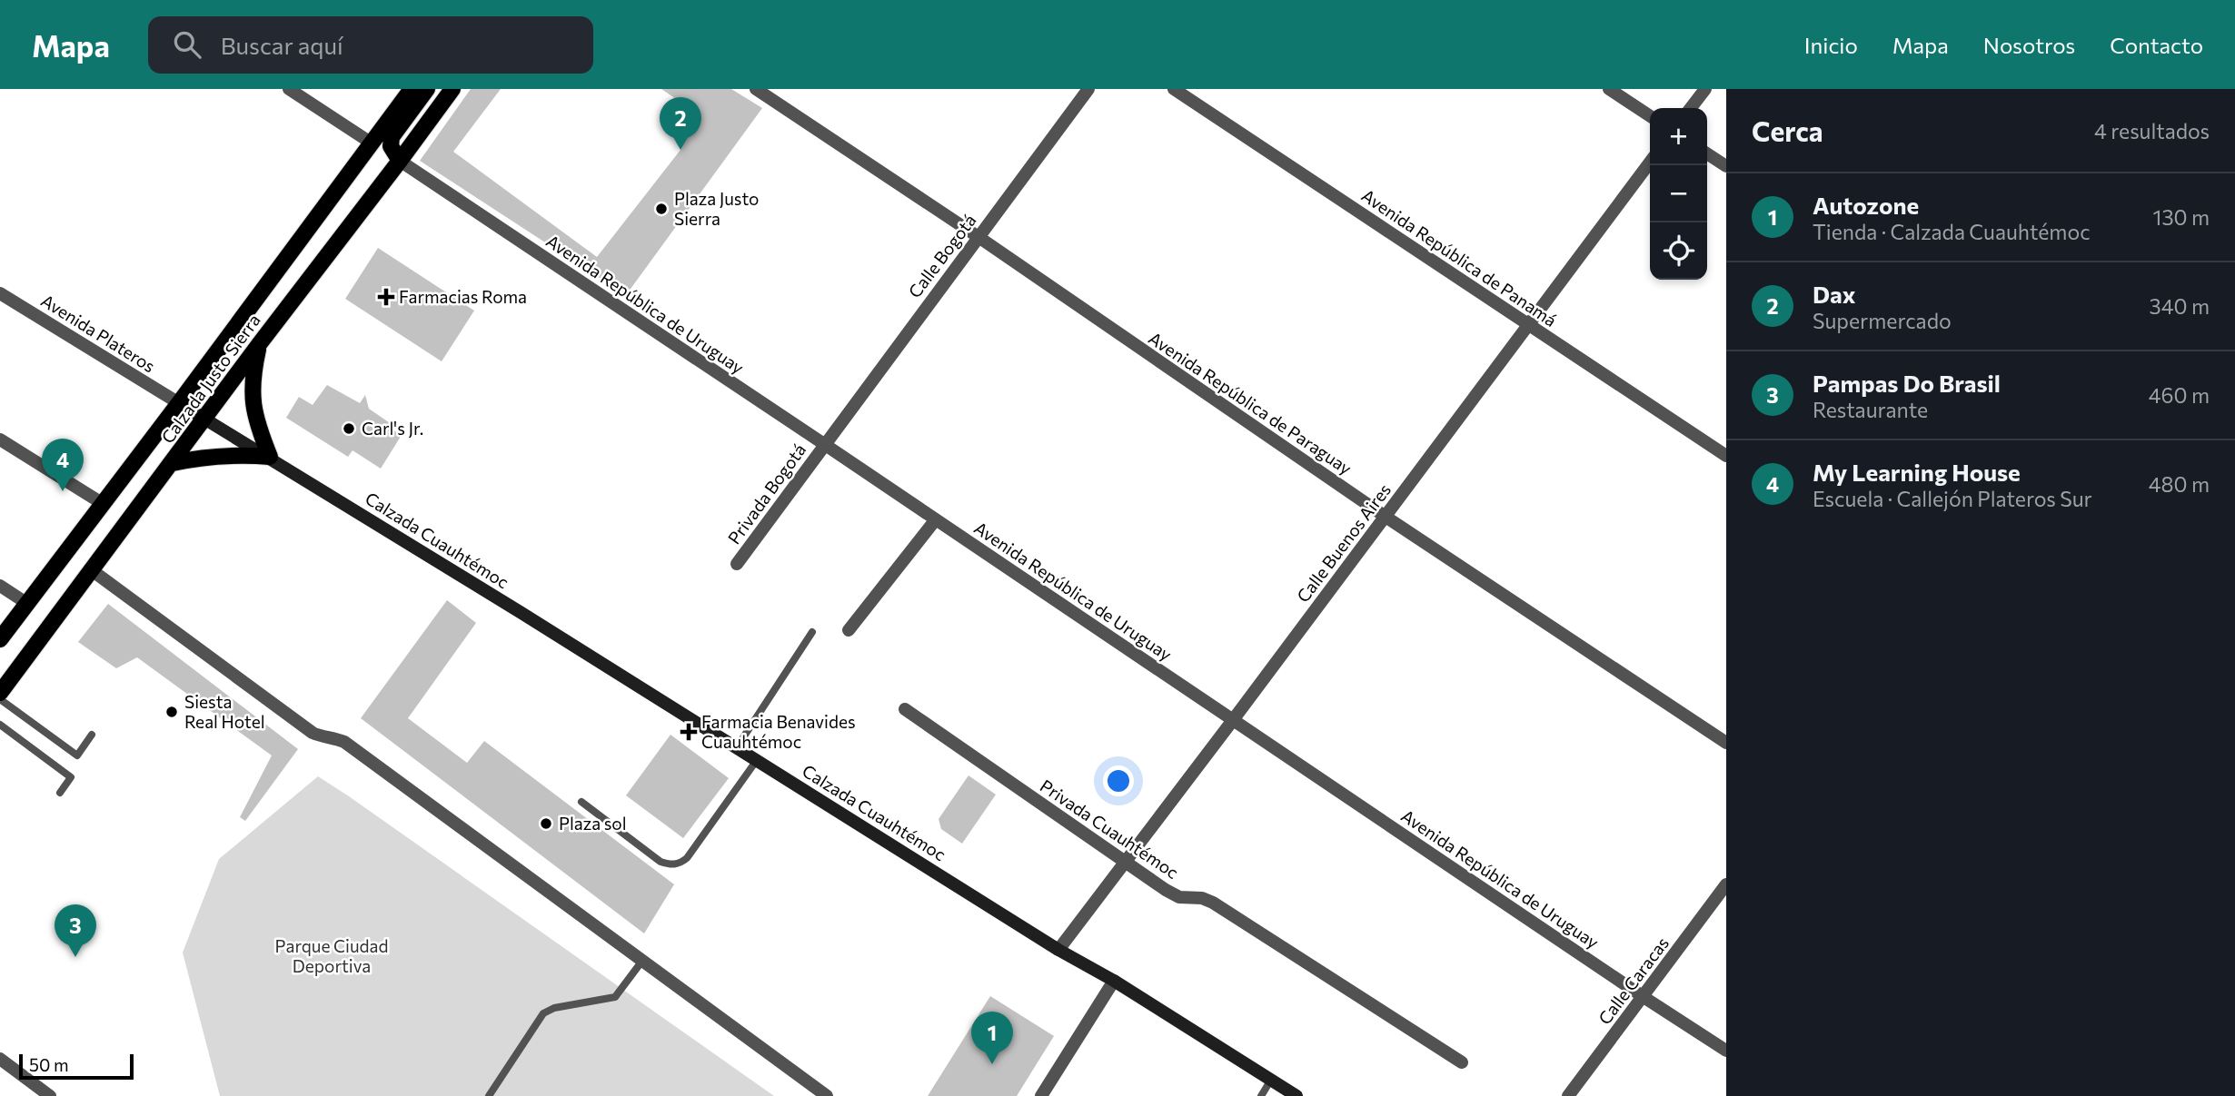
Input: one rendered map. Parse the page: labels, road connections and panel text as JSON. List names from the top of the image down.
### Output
{
  "streets": {
    "main road": ["Calzada Justo Sierra", "Calzada Cuauhtémoc"],
    "street": [
      "Calle Bogotá",
      "Avenida República de Panamá",
      "Avenida República de Uruguay",
      "Avenida Plateros",
      "Avenida República de Paraguay",
      "Privada Bogotá",
      "Calle Buenos Aires",
      "Privada Cuauhtémoc",
      "Calle Caracas"
    ]
  },
  "crossings": [
    ["Calle Bogotá", "Avenida República de Uruguay"],
    ["Calle Bogotá", "Avenida República de Paraguay"],
    ["Calle Bogotá", "Privada Bogotá"],
    ["Avenida República de Panamá", "Calle Buenos Aires"],
    ["Avenida República de Uruguay", "Calzada Justo Sierra"],
    ["Avenida República de Uruguay", "Privada Bogotá"],
    ["Avenida República de Uruguay", "Calle Buenos Aires"],
    ["Avenida República de Uruguay", "Calle Caracas"],
    ["Avenida Plateros", "Calzada Justo Sierra"],
    ["Avenida Plateros", "Calzada Cuauhtémoc"],
    ["Calzada Justo Sierra", "Calzada Cuauhtémoc"],
    ["Avenida República de Paraguay", "Calle Buenos Aires"],
    ["Calzada Cuauhtémoc", "Calle Buenos Aires"],
    ["Calle Buenos Aires", "Privada Cuauhtémoc"]
  ],
  "parks": ["Parque Ciudad Deportiva"],
  "places": {
    "other": [
      "Plaza Justo Sierra",
      "Carl's Jr.",
      "Siesta Real Hotel",
      "Plaza sol"
    ],
    "health": ["Farmacias Roma", "Farmacia Benavides Cuauhtémoc"]
  },
  "scale_bar": "50 m",
  "page": {
    "header": "Mapa",
    "search": "Buscar aquí",
    "nav": [
      "Inicio",
      "Mapa",
      "Nosotros",
      "Contacto"
    ],
    "heading": ["Cerca", "4 resultados"],
    "pins": [
      "2",
      "4",
      "3",
      "1"
    ],
    "map_buttons": ["+", "−"],
    "list": [
      {
        "mark": "1",
        "name": "Autozone",
        "note": "Tienda · Calzada Cuauhtémoc",
        "value": "130 m"
      },
      {
        "mark": "2",
        "name": "Dax",
        "note": "Supermercado",
        "value": "340 m"
      },
      {
        "mark": "3",
        "name": "Pampas Do Brasil",
        "note": "Restaurante",
        "value": "460 m"
      },
      {
        "mark": "4",
        "name": "My Learning House",
        "note": "Escuela · Callejón Plateros Sur",
        "value": "480 m"
      }
    ],
    "scale": "50 m"
  }
}
